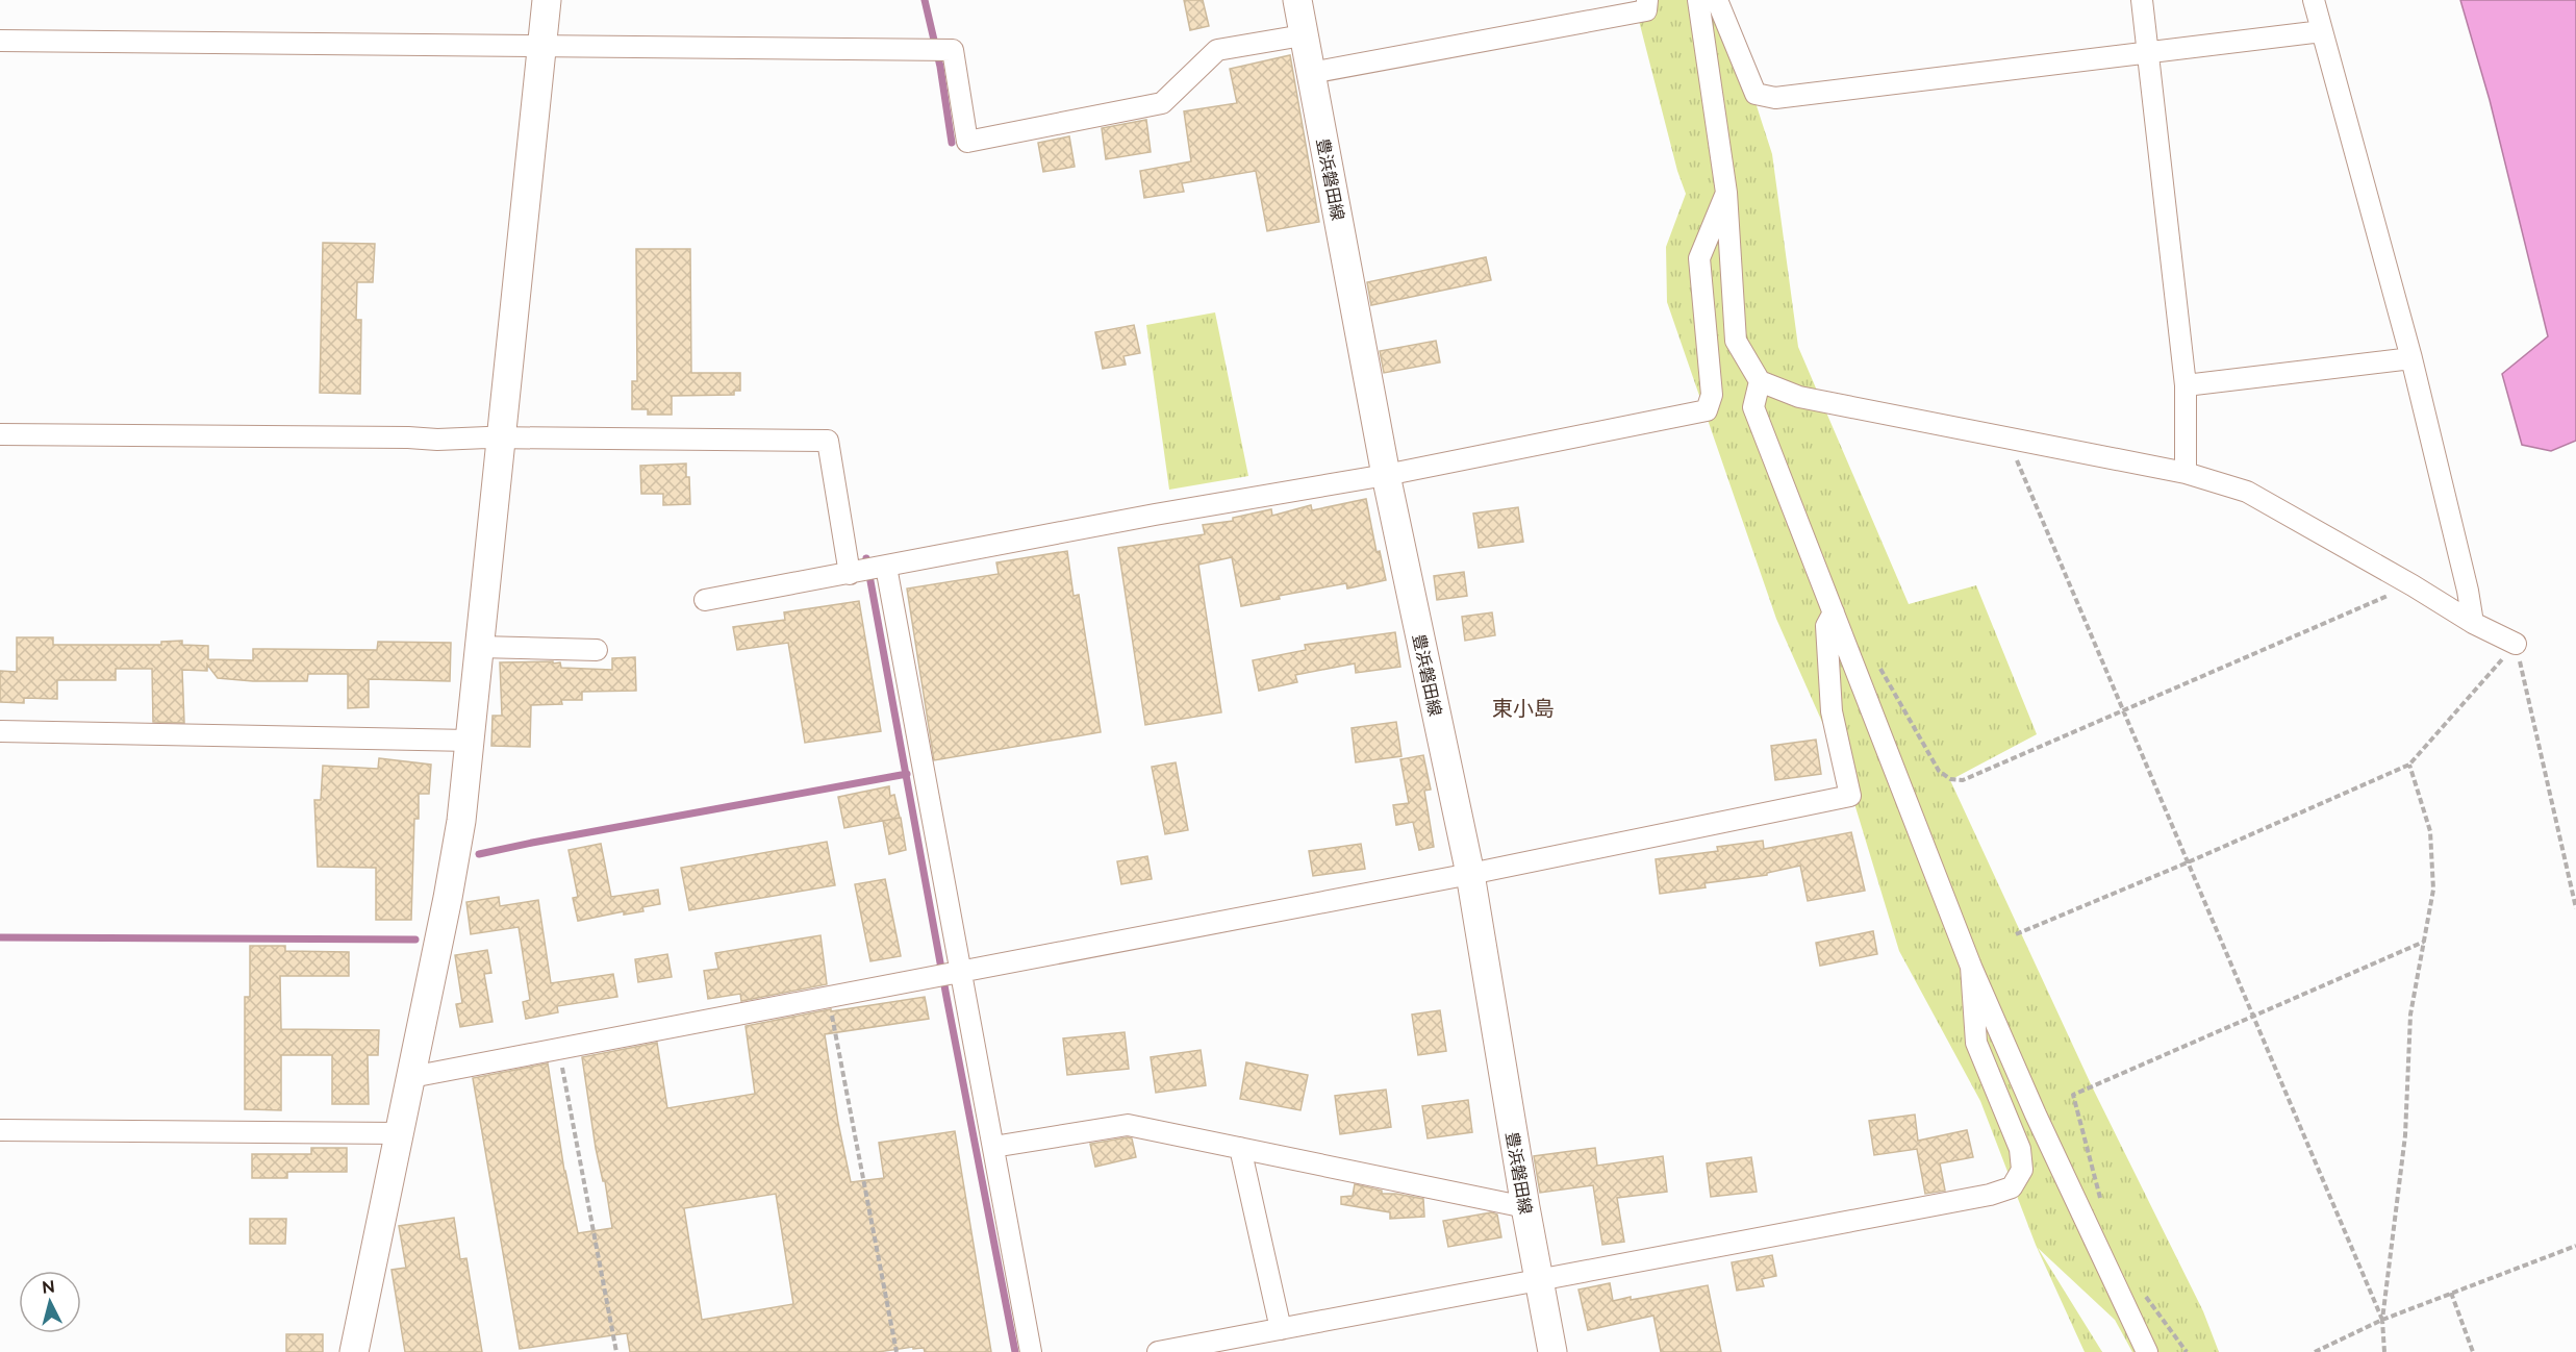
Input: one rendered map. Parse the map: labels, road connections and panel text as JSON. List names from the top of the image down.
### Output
{
  "streets": {
    "main road": ["豊浜磐田線"]
  },
  "districts": ["東小島"],
  "north": "top"
}
